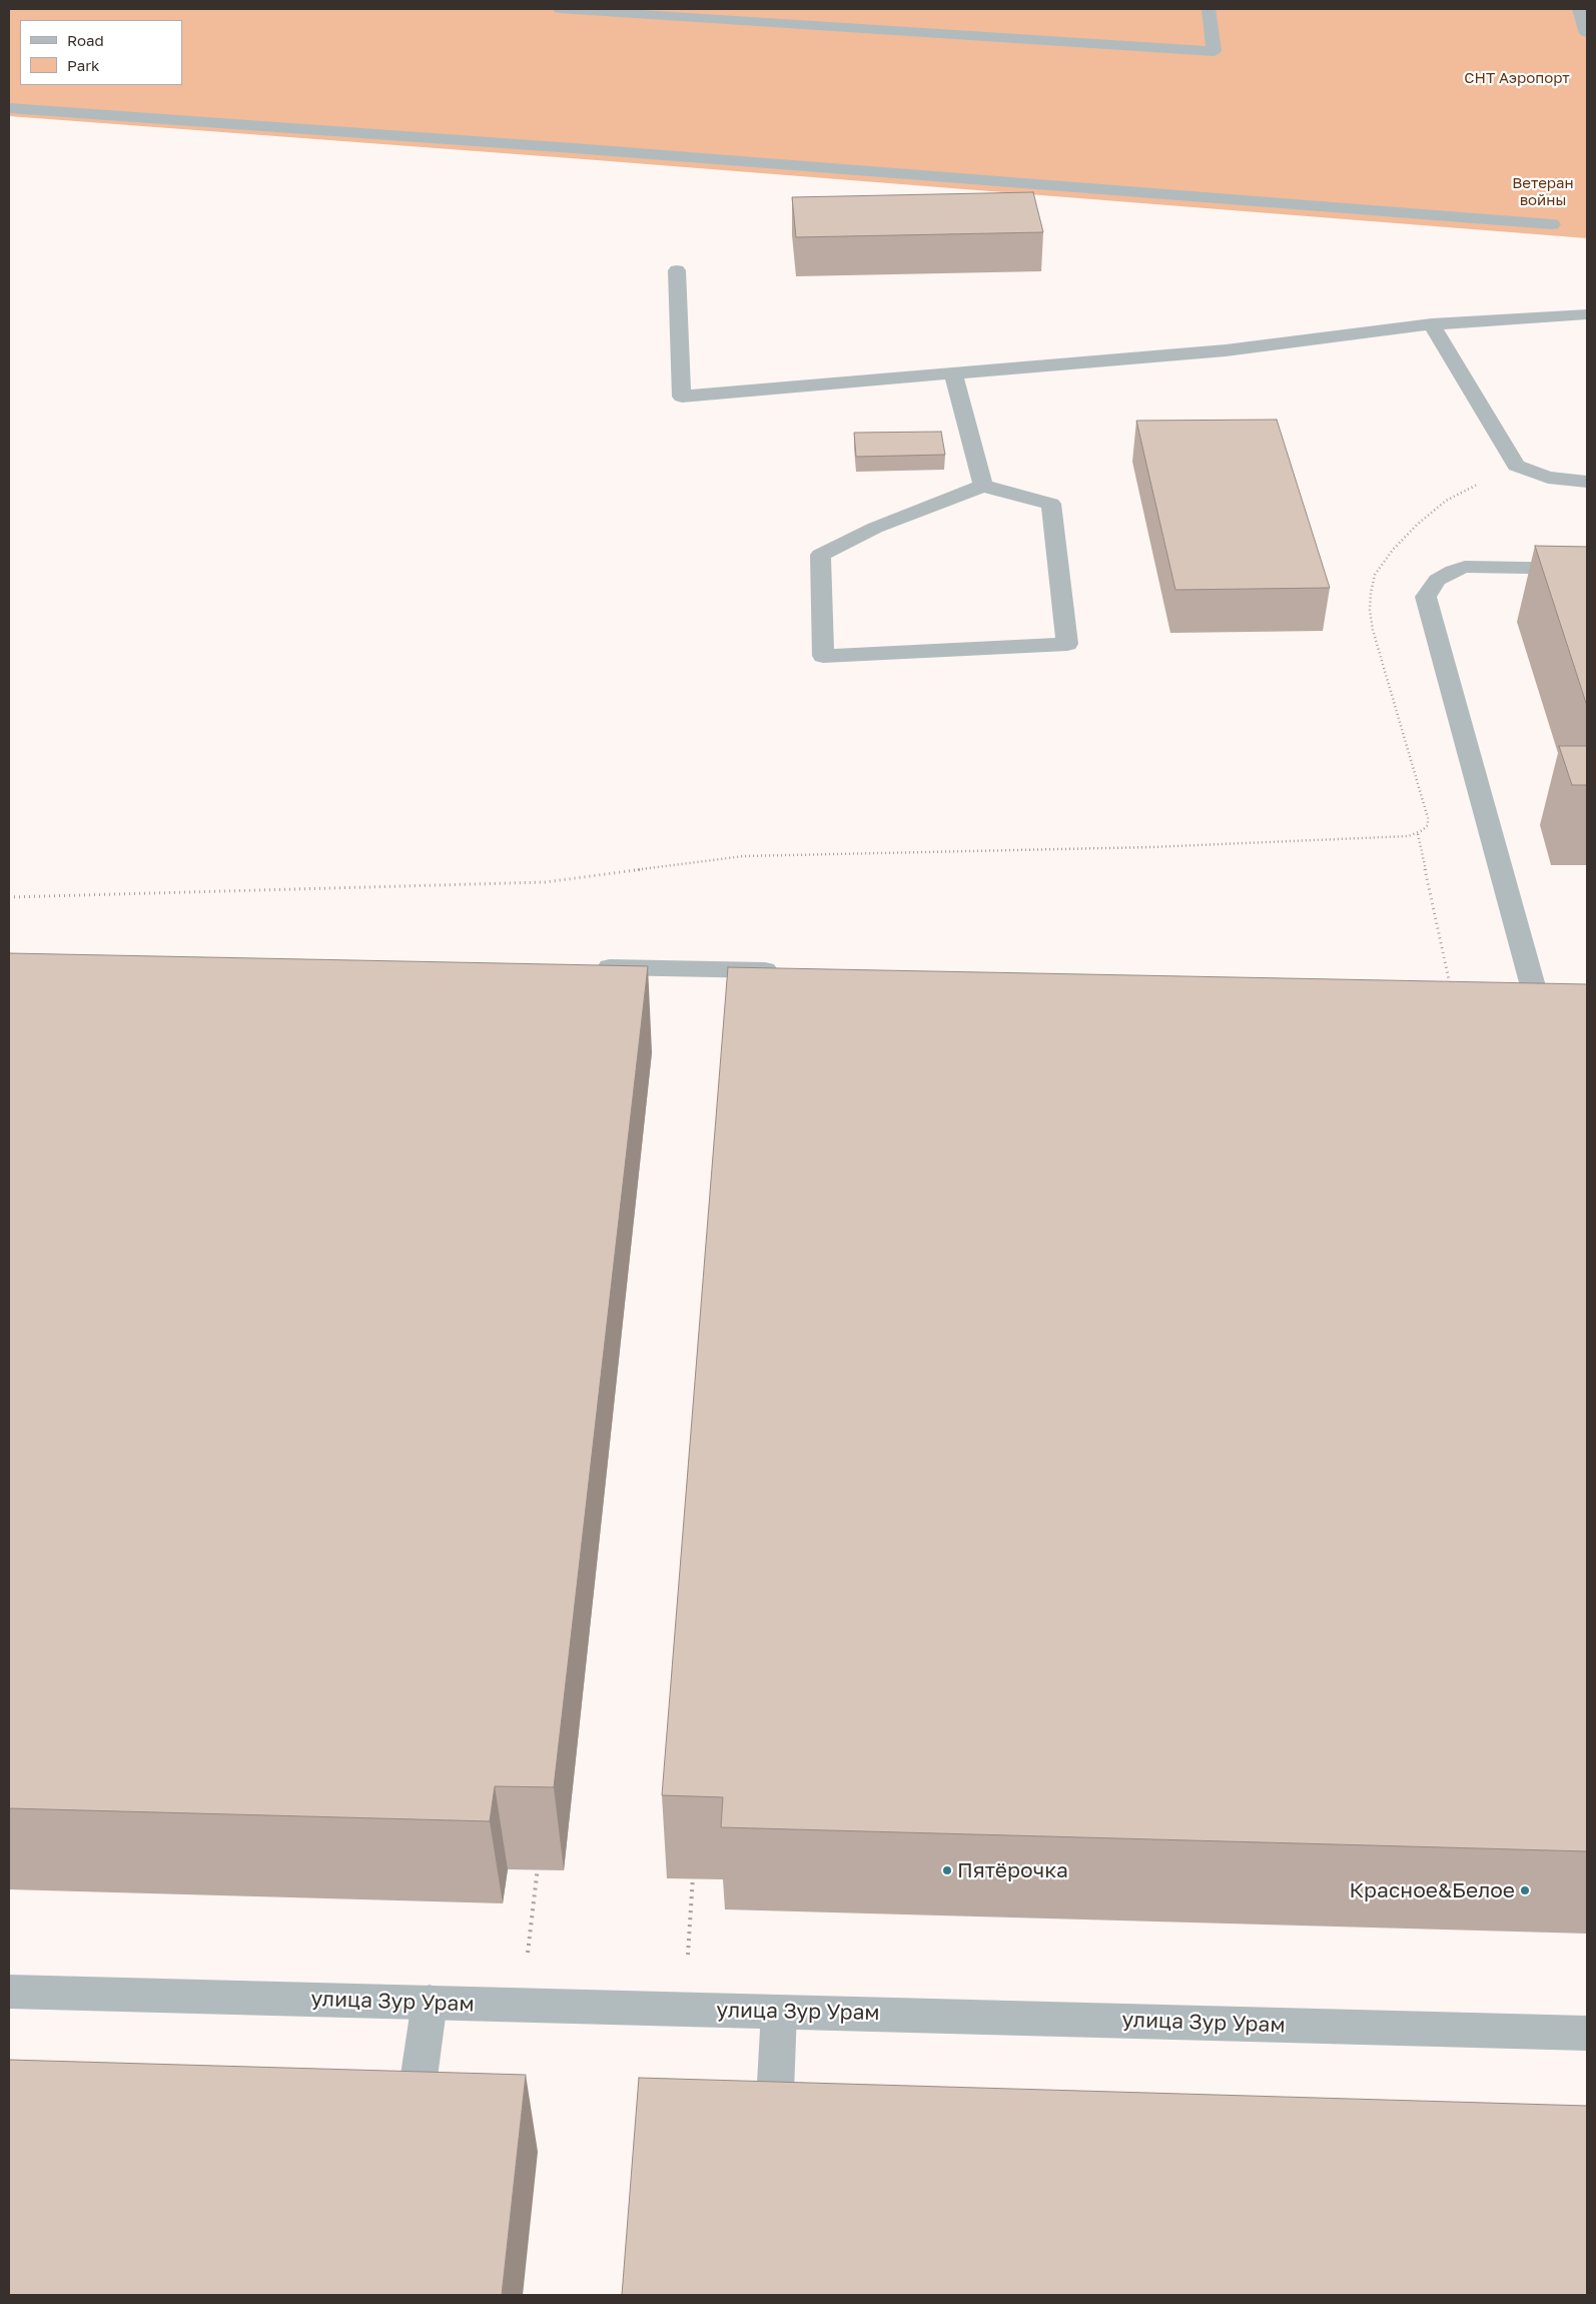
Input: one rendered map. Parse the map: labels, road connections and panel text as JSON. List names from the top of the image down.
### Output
{
  "streets": {
    "street": ["улица Зур Урам"]
  },
  "parks": ["СНТ Аэропорт", "Ветеран войны"],
  "places": ["Пятёрочка", "Красное&Белое"],
  "legend": ["Road", "Park"]
}
